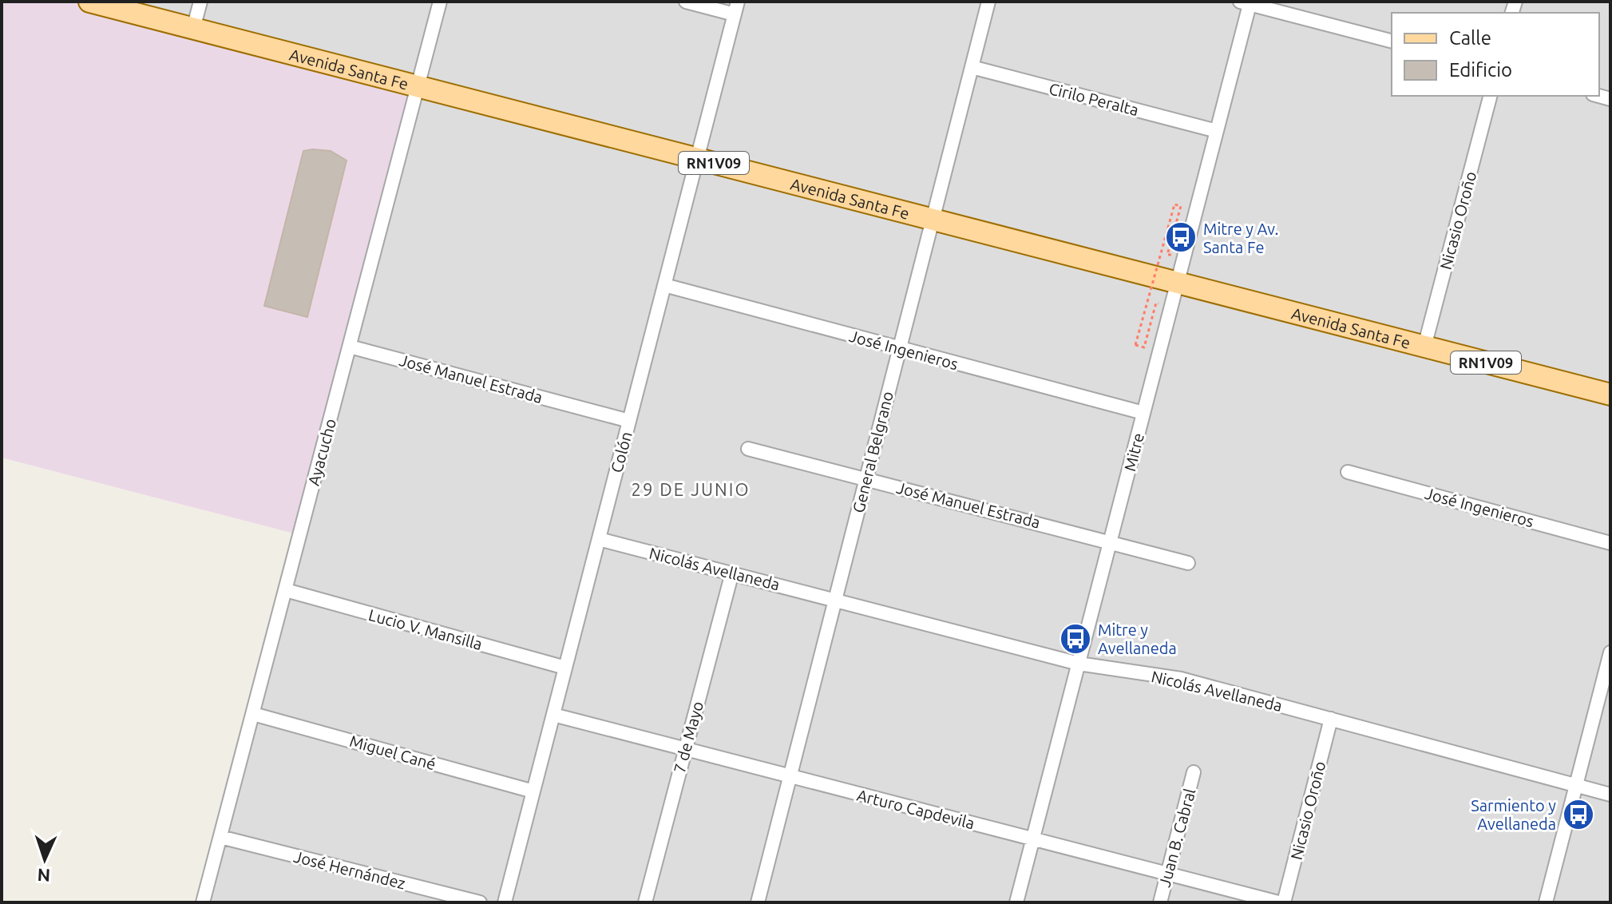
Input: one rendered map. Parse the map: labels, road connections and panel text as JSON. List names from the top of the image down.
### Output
{
  "streets": {
    "main road": ["Avenida Santa Fe", "RN1V09"],
    "street": [
      "Cirilo Peralta",
      "Nicasio Oroño",
      "José Ingenieros",
      "José Manuel Estrada",
      "Ayacucho",
      "Colón",
      "General Belgrano",
      "Mitre",
      "Nicolás Avellaneda",
      "Lucio V. Mansilla",
      "7 de Mayo",
      "Miguel Cané",
      "Arturo Capdevila",
      "Juan B. Cabral",
      "José Hernández"
    ]
  },
  "crossings": [
    ["Avenida Santa Fe", "Nicasio Oroño"],
    ["Avenida Santa Fe", "Ayacucho"],
    ["Avenida Santa Fe", "Colón"],
    ["Avenida Santa Fe", "General Belgrano"],
    ["Avenida Santa Fe", "Mitre"],
    ["Cirilo Peralta", "General Belgrano"],
    ["Cirilo Peralta", "Mitre"],
    ["Nicasio Oroño", "Nicolás Avellaneda"],
    ["José Ingenieros", "Colón"],
    ["José Ingenieros", "General Belgrano"],
    ["José Ingenieros", "Mitre"],
    ["José Manuel Estrada", "Ayacucho"],
    ["José Manuel Estrada", "Colón"],
    ["José Manuel Estrada", "General Belgrano"],
    ["José Manuel Estrada", "Mitre"],
    ["Ayacucho", "Lucio V. Mansilla"],
    ["Ayacucho", "Miguel Cané"],
    ["Ayacucho", "José Hernández"],
    ["Colón", "Nicolás Avellaneda"],
    ["Colón", "Lucio V. Mansilla"],
    ["Colón", "Miguel Cané"],
    ["Colón", "Arturo Capdevila"],
    ["General Belgrano", "Nicolás Avellaneda"],
    ["General Belgrano", "Arturo Capdevila"],
    ["Mitre", "Nicolás Avellaneda"],
    ["Mitre", "Arturo Capdevila"],
    ["Nicolás Avellaneda", "7 de Mayo"],
    ["7 de Mayo", "Arturo Capdevila"],
    ["Arturo Capdevila", "Juan B. Cabral"]
  ],
  "districts": ["29 DE JUNIO"],
  "places": {
    "bus stop": ["Mitre y Av. Santa Fe", "Mitre y Avellaneda", "Sarmiento y Avellaneda"]
  },
  "legend": ["Calle", "Edificio"],
  "north": "bottom"
}
